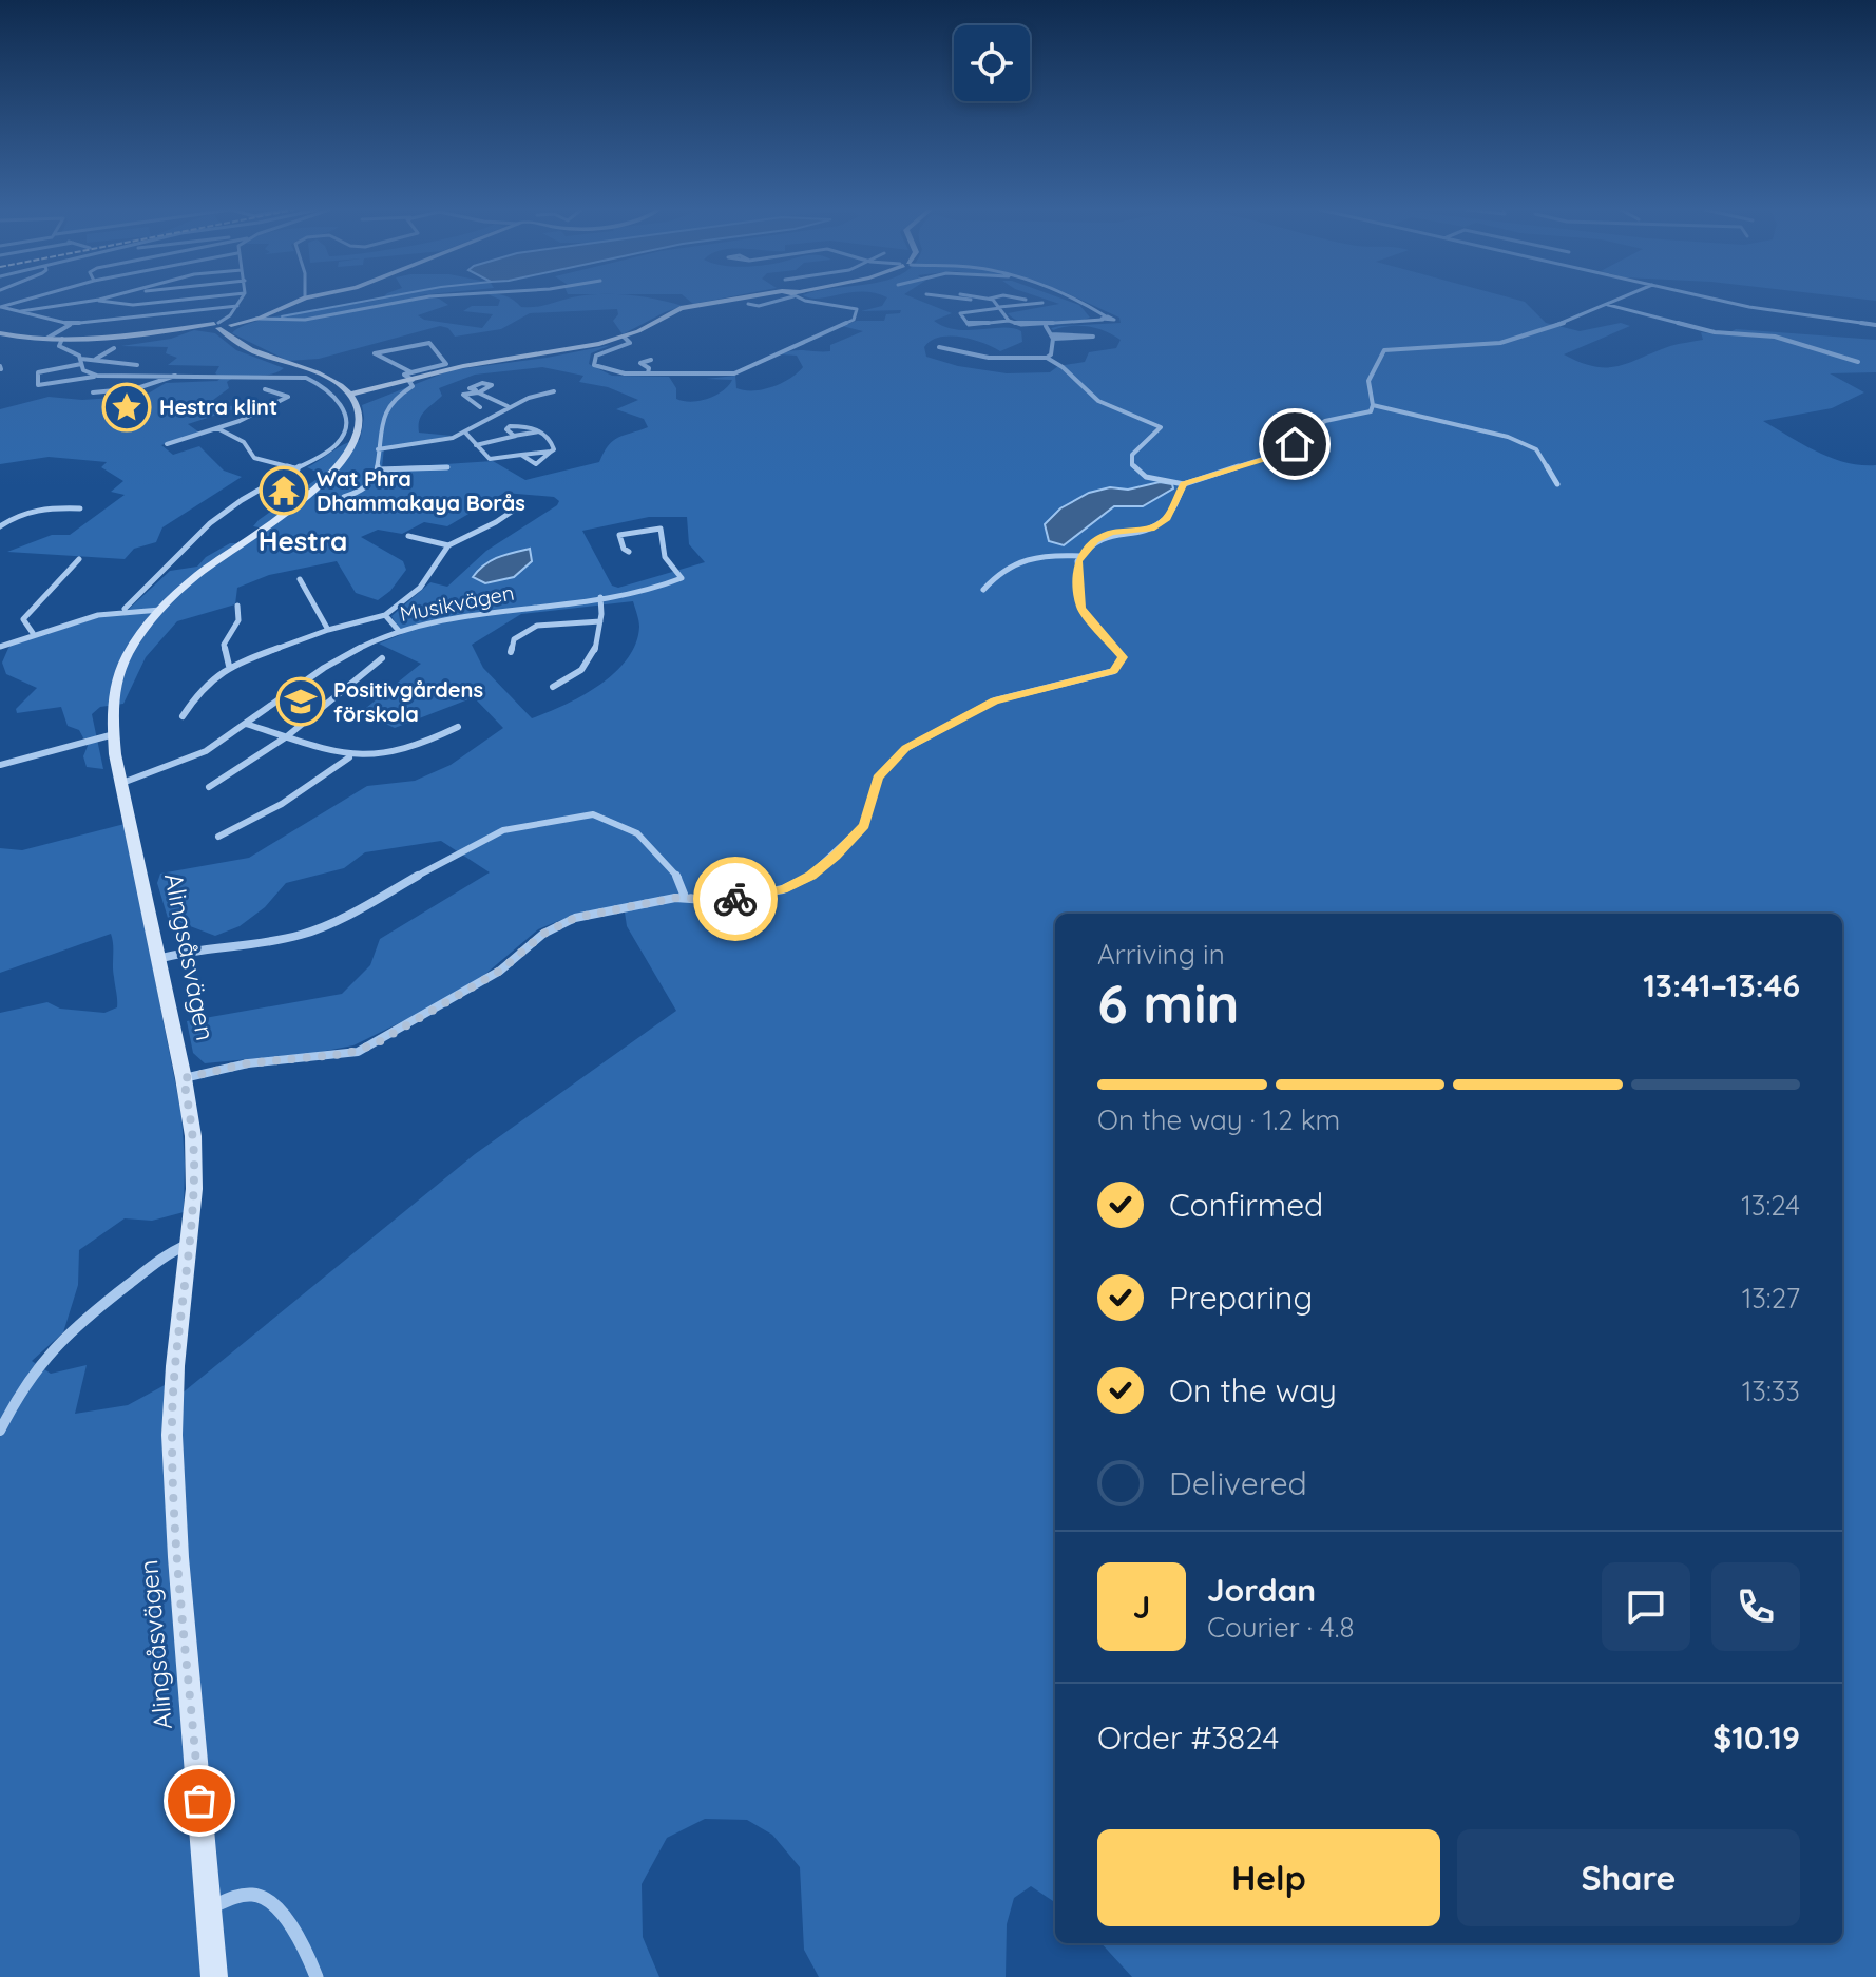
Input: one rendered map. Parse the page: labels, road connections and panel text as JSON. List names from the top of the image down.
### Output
{
  "streets": {
    "main road": ["Alingsåsvägen"],
    "street": ["Musikvägen"]
  },
  "crossings": [
    ["Musikvägen", "Alingsåsvägen"]
  ],
  "districts": ["Hestra"],
  "places": {
    "place": ["Hestra klint"],
    "temple": ["Wat Phra Dhammakaya Borås"],
    "school or university": ["Positivgårdens förskola"]
  },
  "page": {
    "heading": ["6 min", "Arriving in", "13:41–13:46"],
    "panel": [
      "Jordan",
      "Courier · 4.8",
      "Order #3824",
      "$10.19"
    ],
    "bar": "On the way · 1.2 km",
    "list": [
      ["Confirmed", "13:24"],
      ["Preparing", "13:27"],
      ["On the way", "13:33"],
      "Delivered"
    ],
    "round": "J",
    "buttons": ["Help", "Share"]
  }
}
